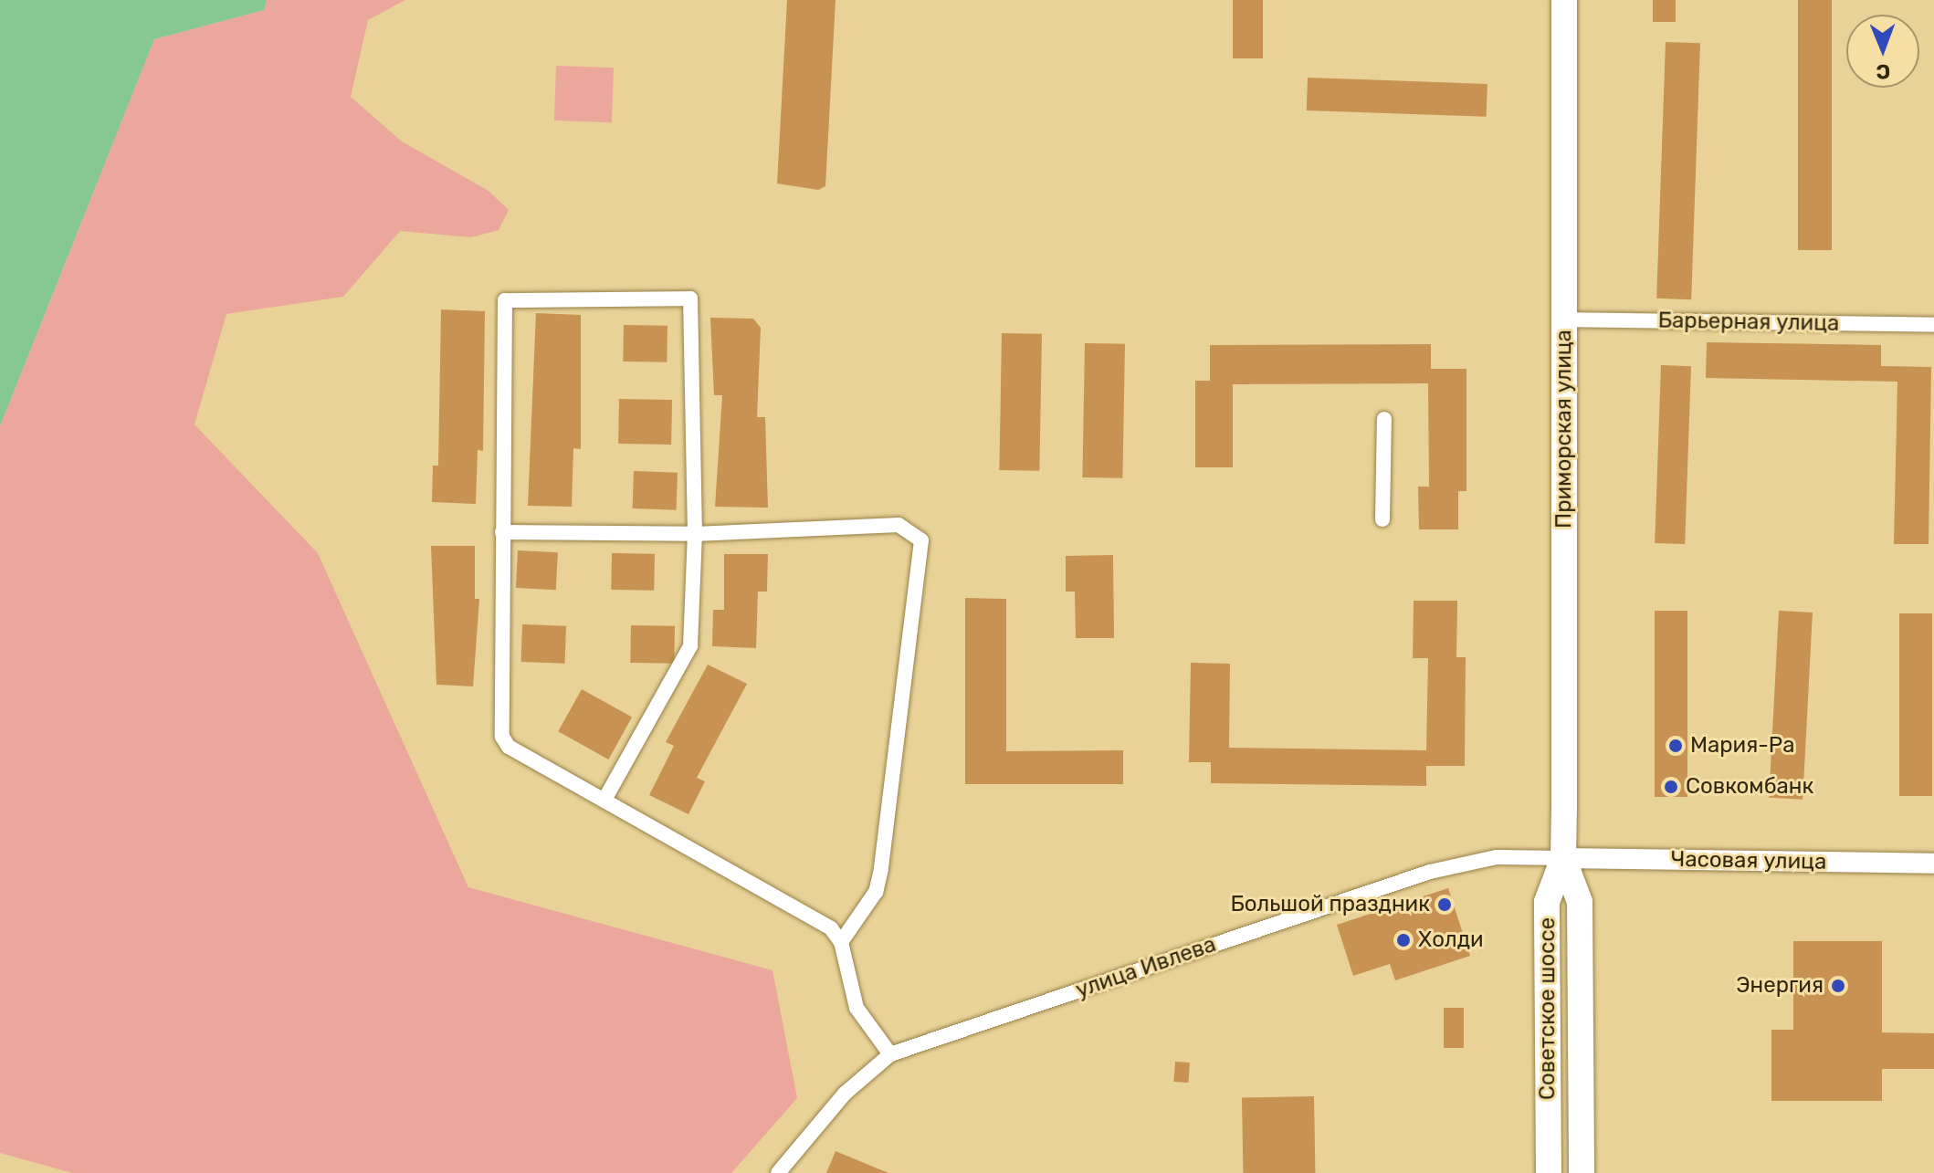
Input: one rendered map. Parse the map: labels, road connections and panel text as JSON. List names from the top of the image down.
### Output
{
  "streets": {
    "highway": ["Приморская улица", "Советское шоссе"],
    "main road": ["Часовая улица"],
    "street": ["Барьерная улица", "улица Ивлева"]
  },
  "crossings": [
    ["Барьерная улица", "Приморская улица"],
    ["Приморская улица", "Часовая улица"],
    ["Приморская улица", "улица Ивлева"],
    ["Приморская улица", "Советское шоссе"],
    ["Часовая улица", "улица Ивлева"],
    ["Часовая улица", "Советское шоссе"],
    ["улица Ивлева", "Советское шоссе"]
  ],
  "places": [
    "Мария-Ра",
    "Совкомбанк",
    "Большой праздник",
    "Холди",
    "Энергия"
  ],
  "north": "bottom"
}
